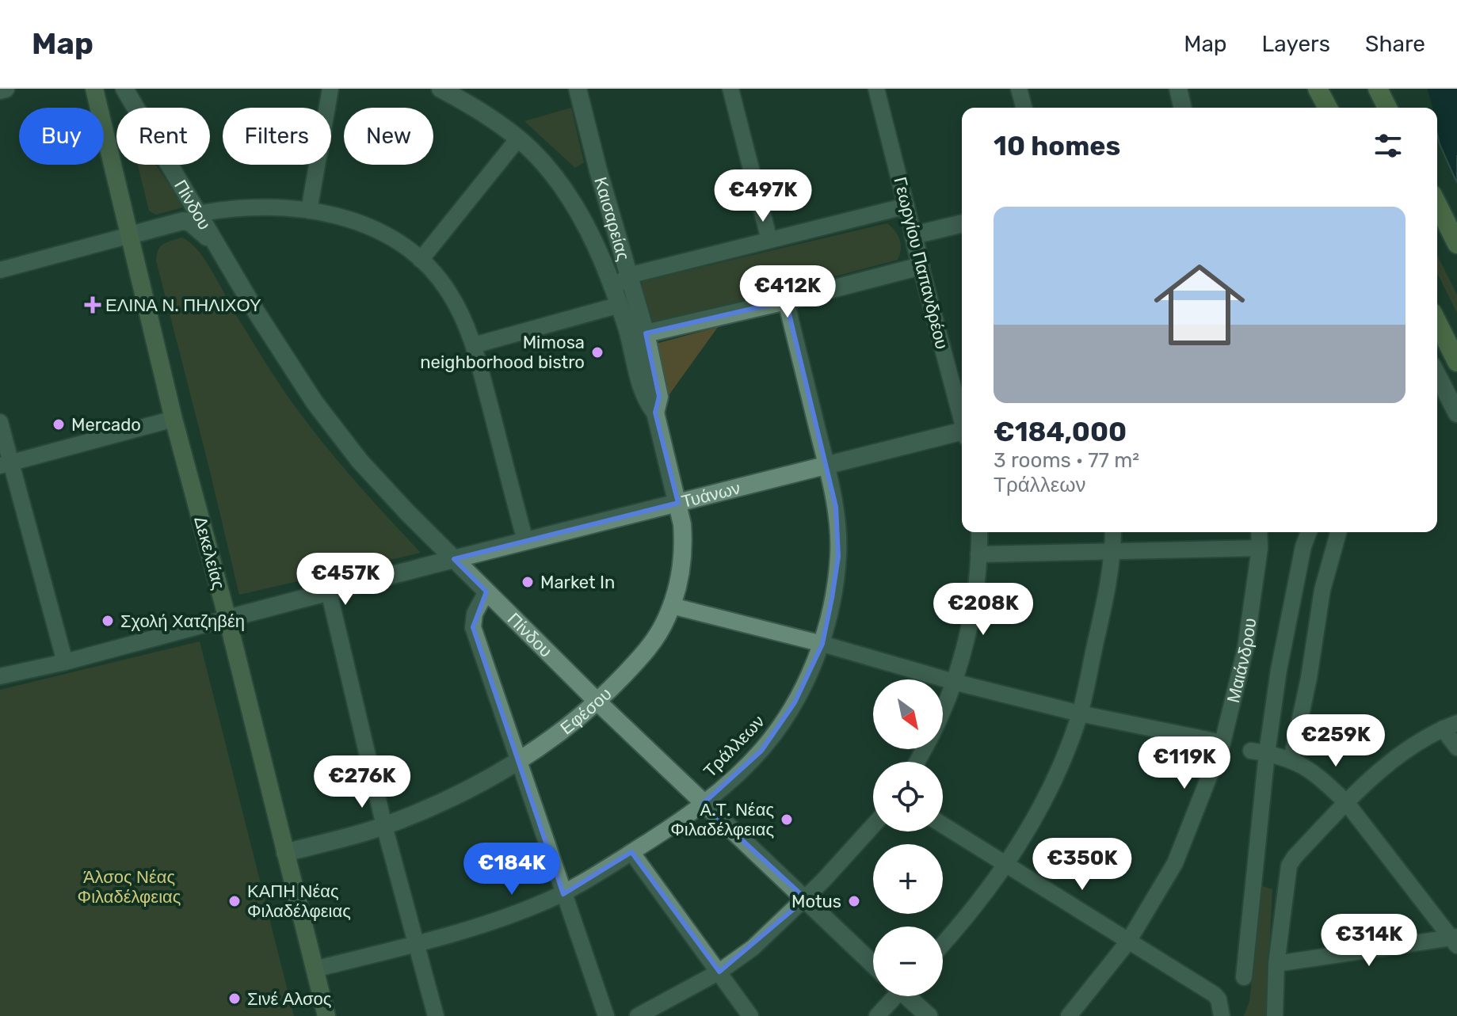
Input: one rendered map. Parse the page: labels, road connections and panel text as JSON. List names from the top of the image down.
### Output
{
  "streets": {
    "main road": ["Δεκελείας"],
    "street": [
      "Πίνδου",
      "Καισαρείας",
      "Γεωργίου Παπανδρέου",
      "Τυάνων",
      "Μαιάνδρου",
      "Εφέσου",
      "Τράλλεων"
    ]
  },
  "crossings": [
    ["Πίνδου", "Τυάνων"],
    ["Πίνδου", "Δεκελείας"],
    ["Πίνδου", "Εφέσου"],
    ["Πίνδου", "Τράλλεων"],
    ["Καισαρείας", "Εφέσου"],
    ["Τυάνων", "Δεκελείας"],
    ["Τυάνων", "Εφέσου"],
    ["Τυάνων", "Τράλλεων"],
    ["Δεκελείας", "Εφέσου"],
    ["Δεκελείας", "Τράλλεων"]
  ],
  "parks": ["Άλσος Νέας Φιλαδέλφειας"],
  "places": {
    "health": ["ΕΛΙΝΑ Ν. ΠΗΛΙΧΟΥ"],
    "other": [
      "Mimosa neighborhood bistro",
      "Mercado",
      "Market In",
      "Σχολή Χατζηβέη",
      "Α.Τ. Νέας Φιλαδέλφειας",
      "ΚΑΠΗ Νέας Φιλαδέλφειας",
      "Motus",
      "Σινέ Αλσος"
    ]
  },
  "north": "bottom right",
  "page": {
    "header": "Map",
    "nav": ["Map", "Layers", "Share"],
    "chip": [
      "Buy",
      "Rent",
      "Filters",
      "New"
    ],
    "heading": "10 homes",
    "price": [
      "€497K",
      "€412K",
      "€457K",
      "€208K",
      "€259K",
      "€119K",
      "€276K",
      "€350K",
      "€184K",
      "€314K"
    ],
    "list": [
      {
        "name": "€184,000",
        "note": "3 rooms · 77 m² · Τράλλεων"
      }
    ],
    "map_buttons": ["+", "−"]
  }
}
